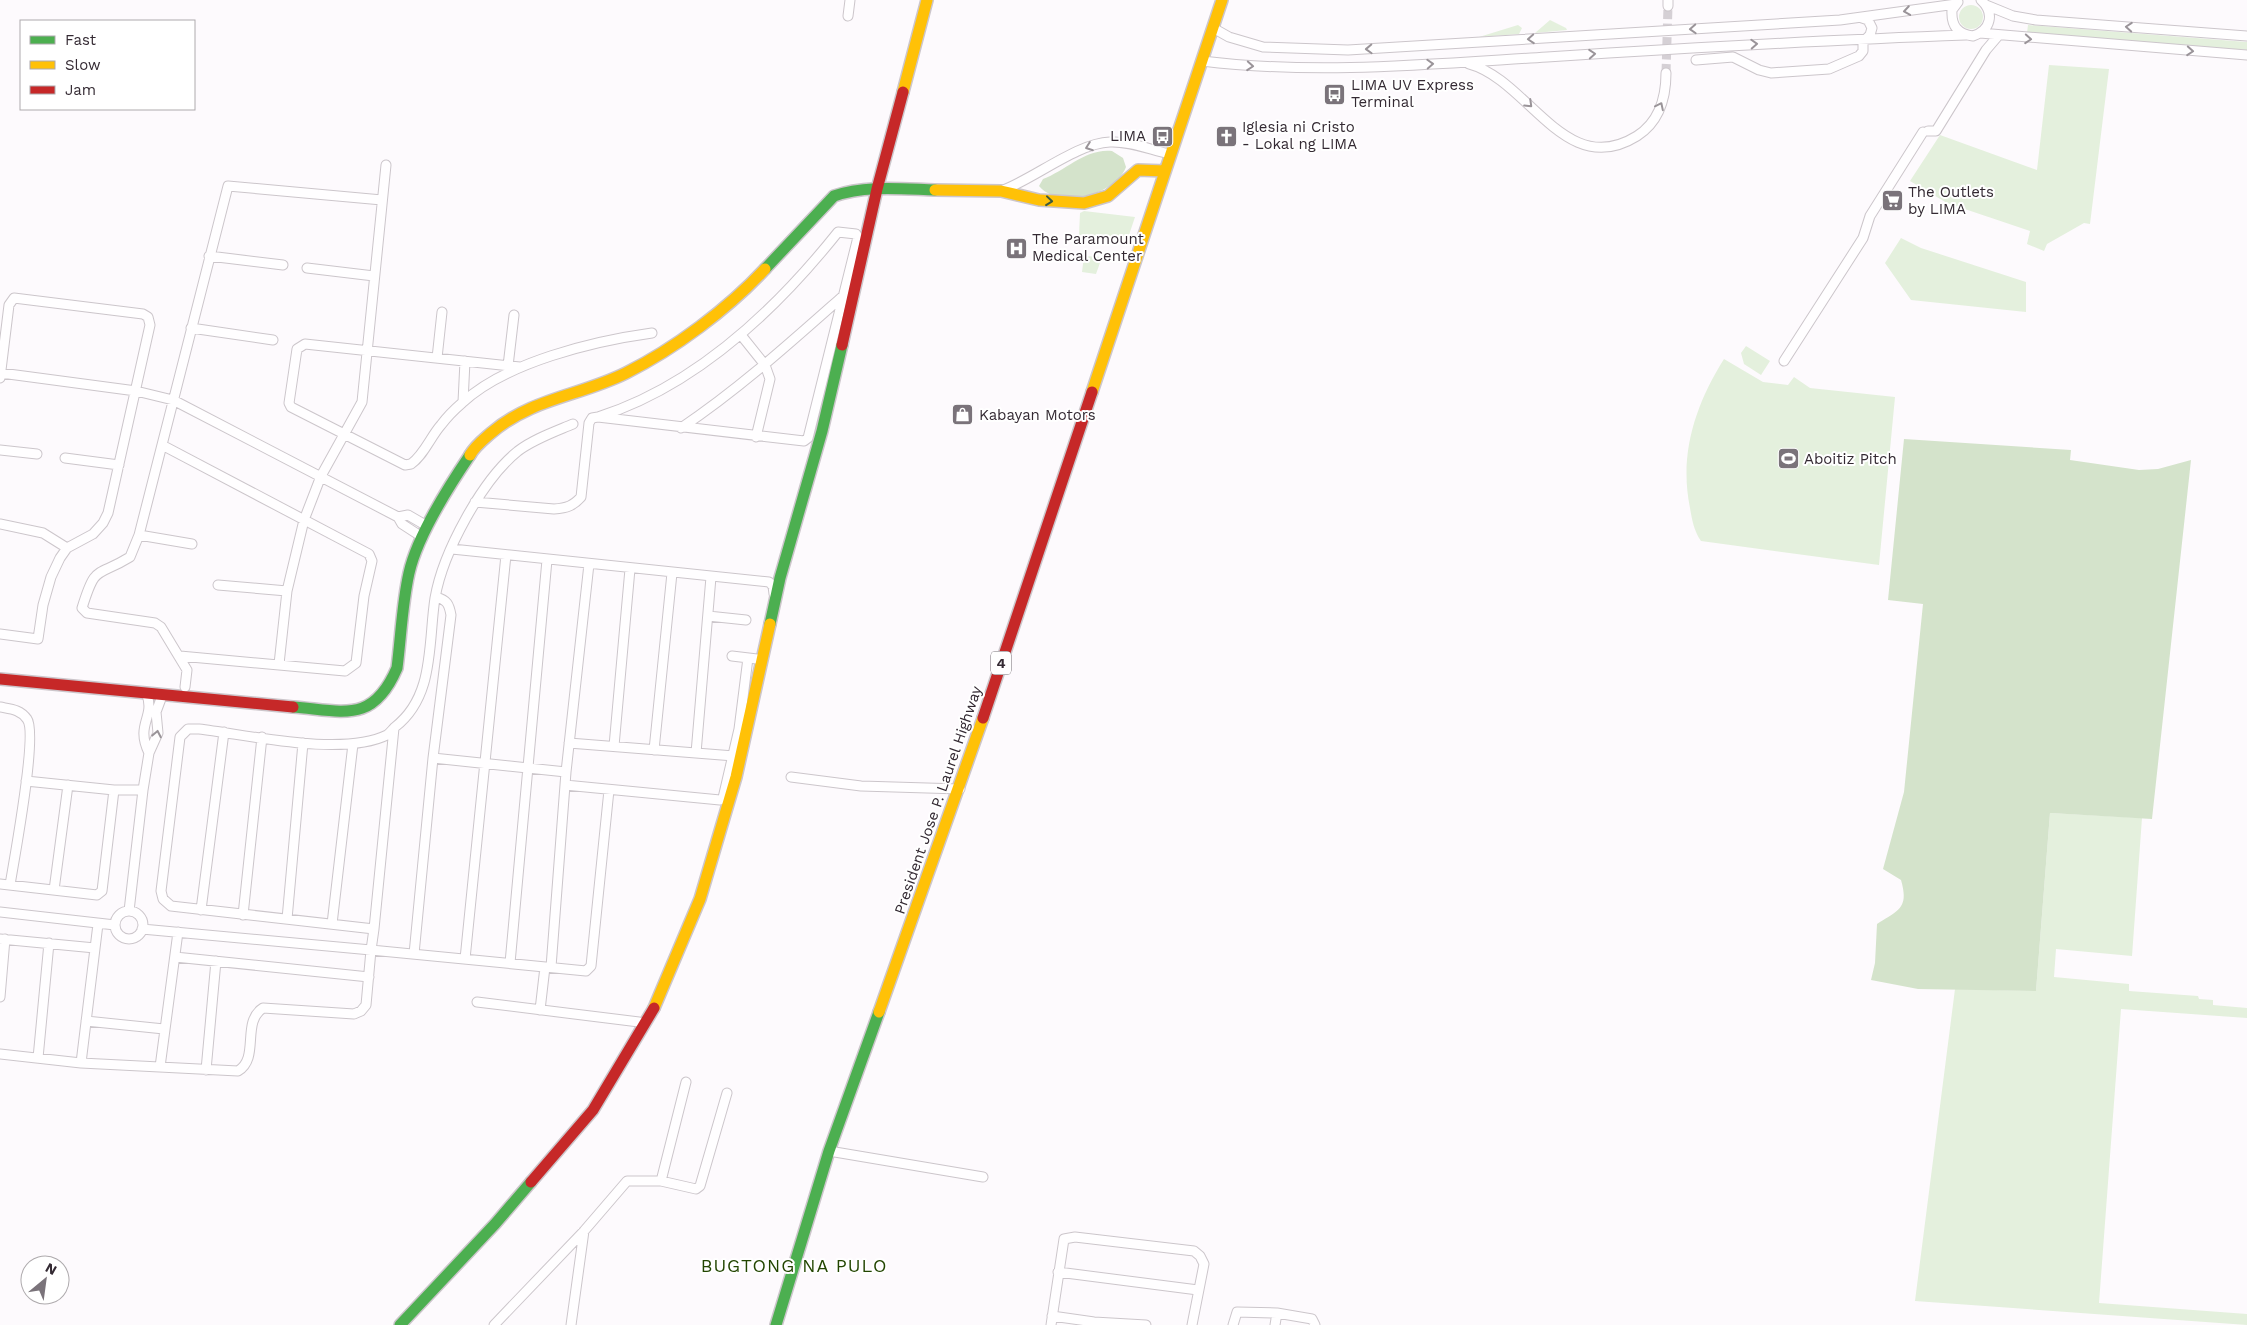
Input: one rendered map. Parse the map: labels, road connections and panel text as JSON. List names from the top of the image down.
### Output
{
  "streets": {
    "main road": ["4", "President Jose P. Laurel Highway"]
  },
  "districts": ["BUGTONG NA PULO"],
  "places": {
    "bus stop": ["LIMA UV Express Terminal", "LIMA"],
    "church": ["Iglesia ni Cristo - Lokal ng LIMA"],
    "supermarket": ["The Outlets by LIMA"],
    "hospital": ["The Paramount Medical Center"],
    "shop": ["Kabayan Motors"],
    "sports": ["Aboitiz Pitch"]
  },
  "legend": ["Fast", "Slow", "Jam"],
  "north": "top right"
}
